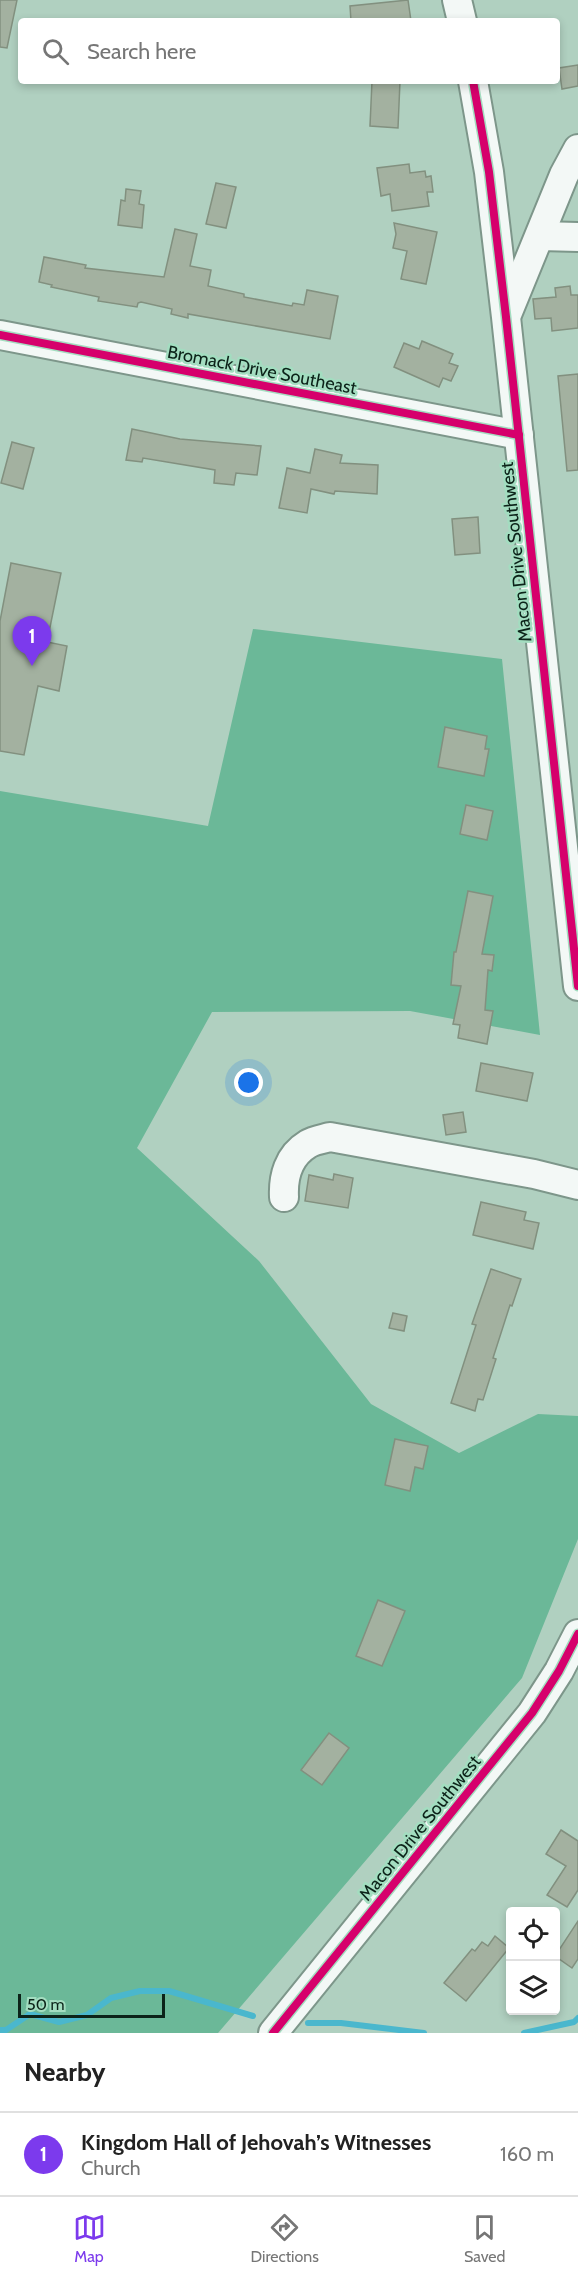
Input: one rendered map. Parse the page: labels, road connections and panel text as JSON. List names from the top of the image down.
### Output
{
  "streets": {
    "street": ["Bromack Drive Southeast", "Macon Drive Southwest"]
  },
  "crossings": [
    ["Bromack Drive Southeast", "Macon Drive Southwest"]
  ],
  "scale_bar": "50 m",
  "page": {
    "search": "Search here",
    "pins": "1",
    "scale": "50 m",
    "heading": "Nearby",
    "list": [
      {
        "mark": "1",
        "name": "Kingdom Hall of Jehovah’s Witnesses",
        "note": "Church",
        "value": "160 m"
      }
    ],
    "nav": ["Map", "Directions", "Saved"]
  }
}
